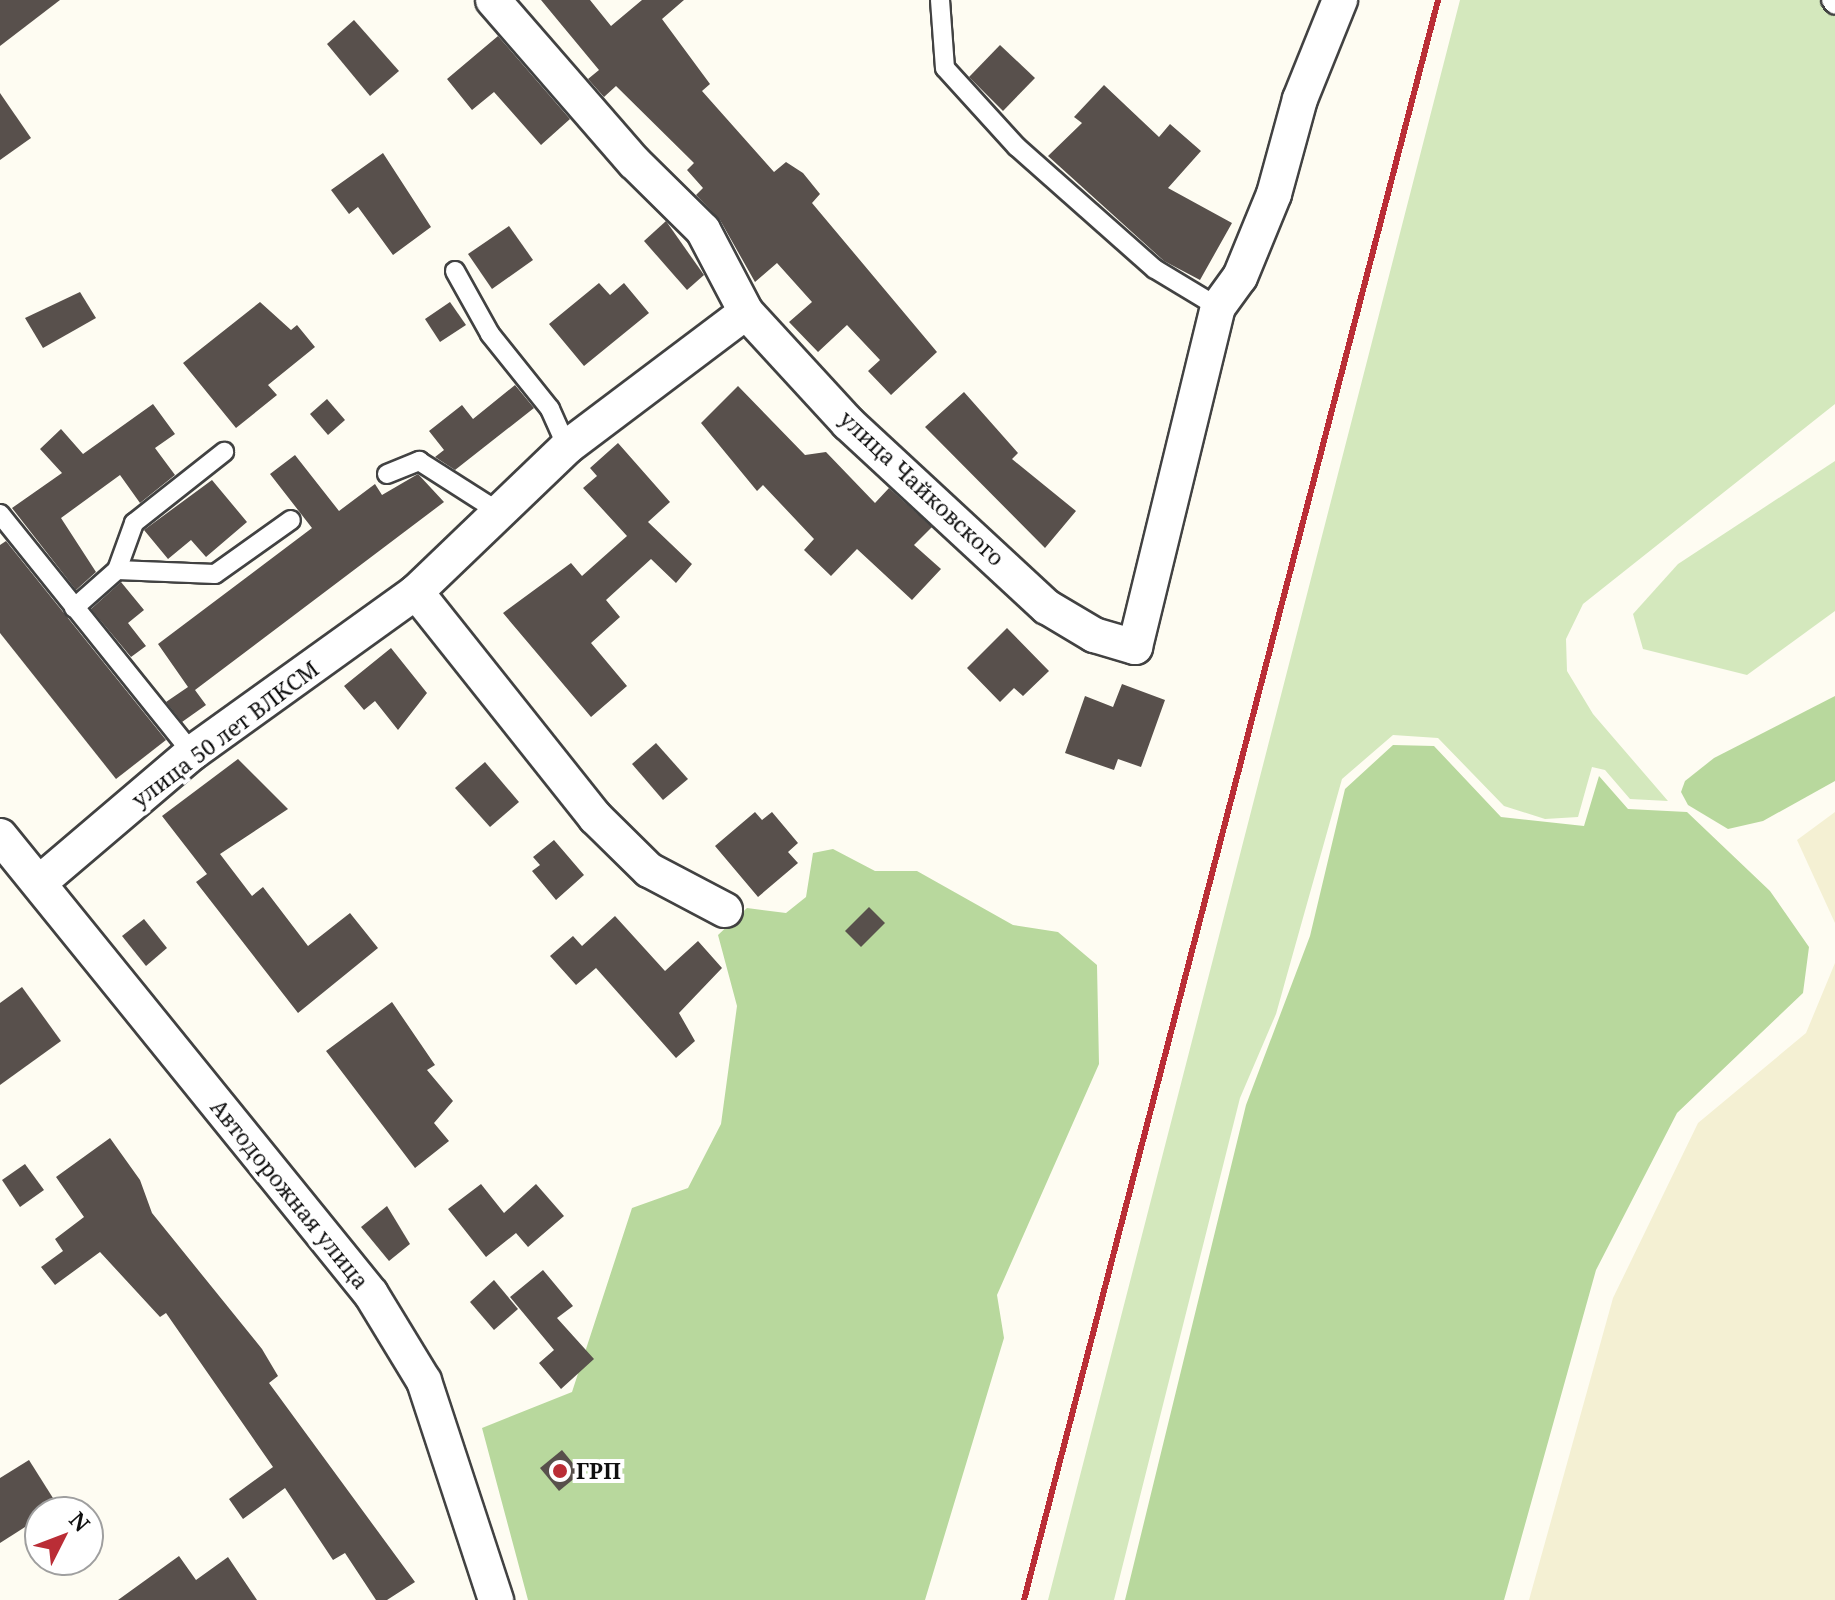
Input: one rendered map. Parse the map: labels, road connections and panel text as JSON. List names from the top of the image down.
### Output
{
  "streets": {
    "street": ["улица Чайковского", "улица 50 лет ВЛКСМ", "Автодорожная улица"]
  },
  "crossings": [
    ["улица Чайковского", "улица 50 лет ВЛКСМ"],
    ["улица 50 лет ВЛКСМ", "Автодорожная улица"]
  ],
  "places": ["ГРП"],
  "north": "top right"
}
